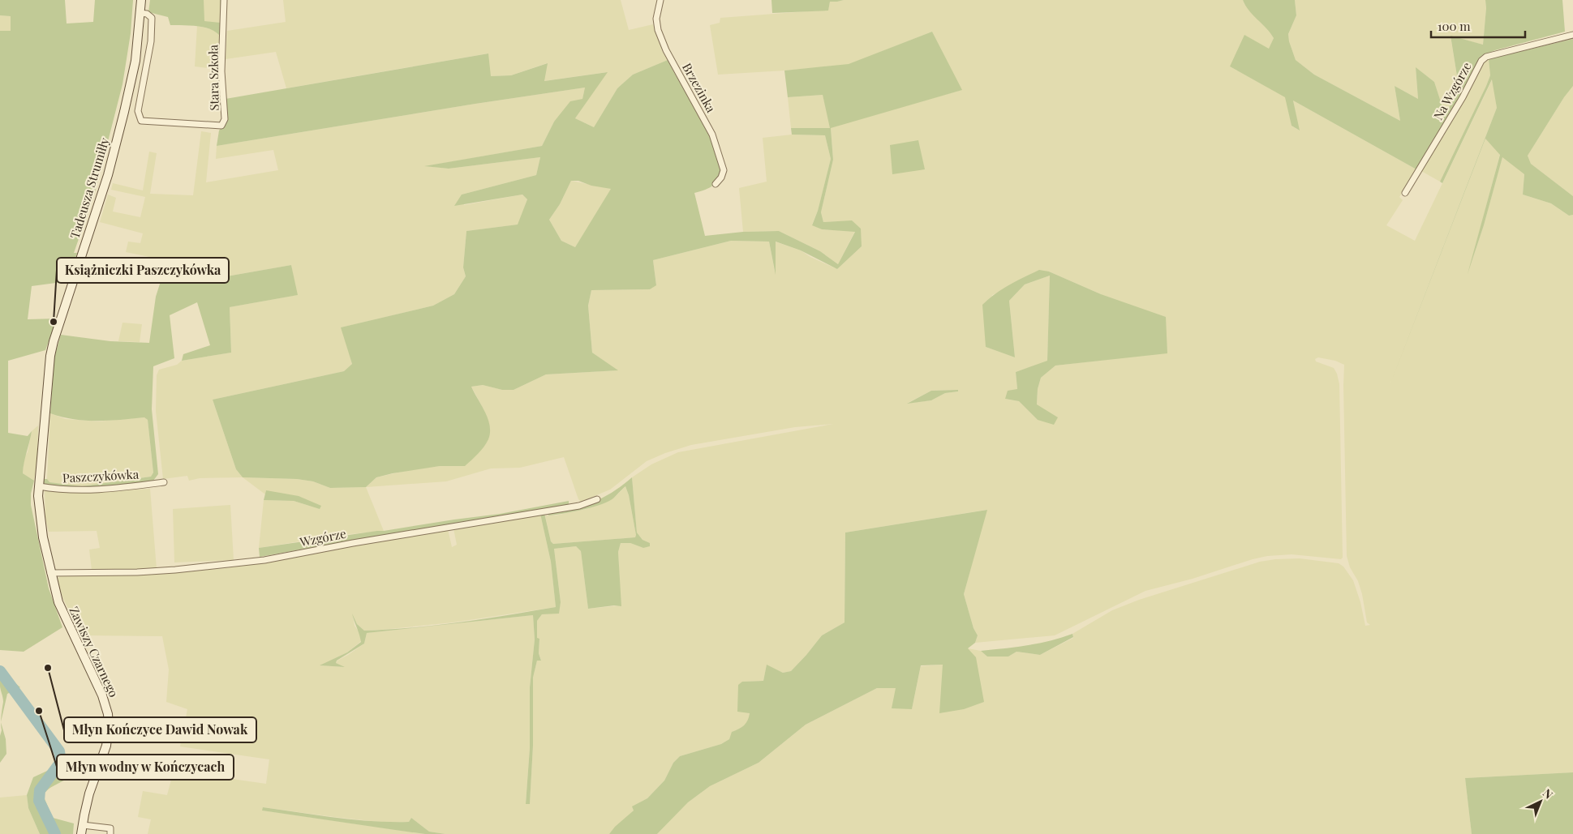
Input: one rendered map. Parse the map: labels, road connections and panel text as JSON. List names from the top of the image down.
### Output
{
  "streets": {
    "street": [
      "Stara Szkoła",
      "Brzezinka",
      "Na Wzgórze",
      "Tadeusza Strumiłły",
      "Paszczykówka",
      "Wzgórze",
      "Zawiszy Czarnego"
    ]
  },
  "crossings": [
    ["Stara Szkoła", "Tadeusza Strumiłły"],
    ["Tadeusza Strumiłły", "Paszczykówka"],
    ["Tadeusza Strumiłły", "Wzgórze"],
    ["Tadeusza Strumiłły", "Zawiszy Czarnego"],
    ["Wzgórze", "Zawiszy Czarnego"]
  ],
  "places": ["Książniczki Paszczykówka", "Młyn Kończyce Dawid Nowak", "Młyn wodny w Kończycach"],
  "scale_bar": "100 m",
  "north": "top right"
}
